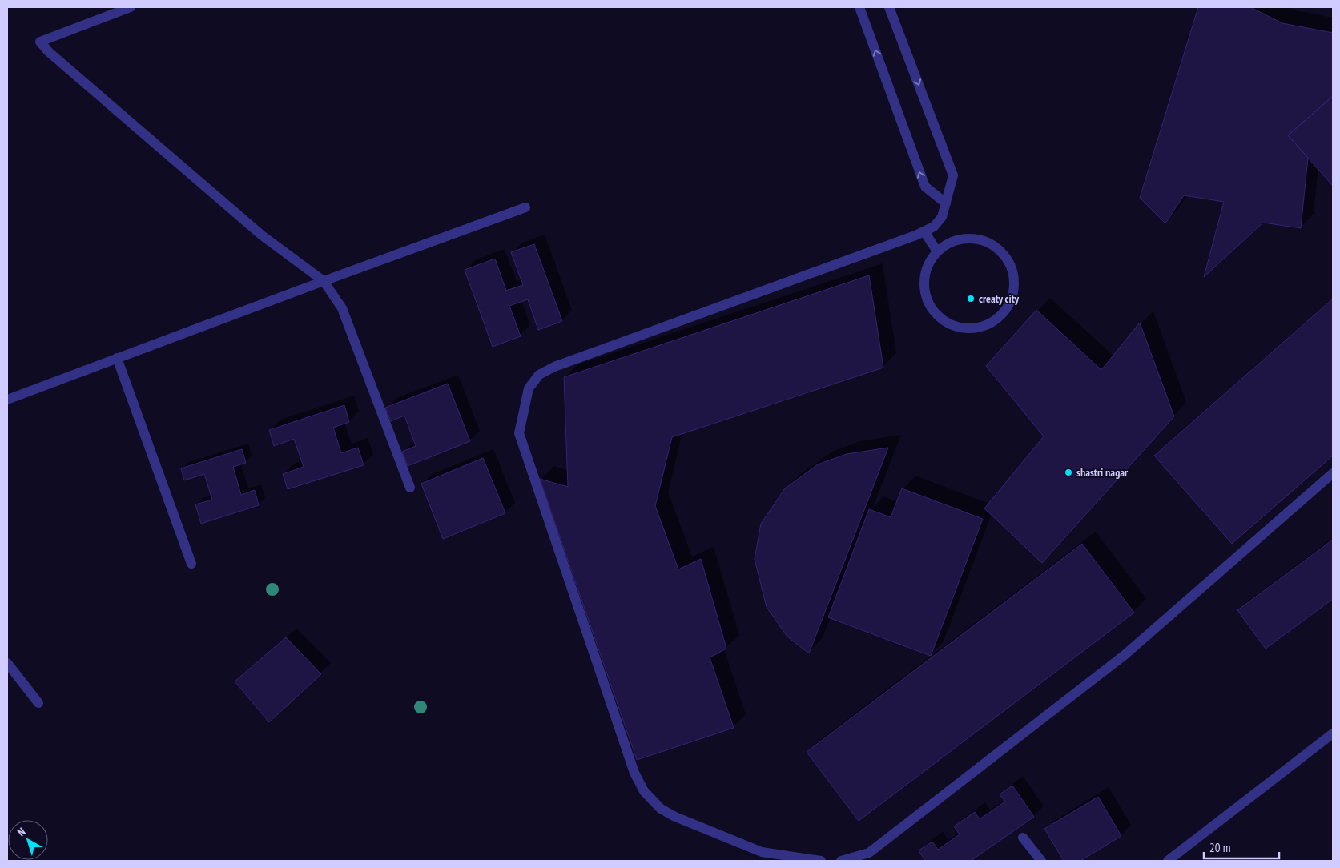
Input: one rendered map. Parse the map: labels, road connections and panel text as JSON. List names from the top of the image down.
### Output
{
  "places": ["creaty city", "shastri nagar"],
  "scale_bar": "20 m",
  "north": "top left"
}
